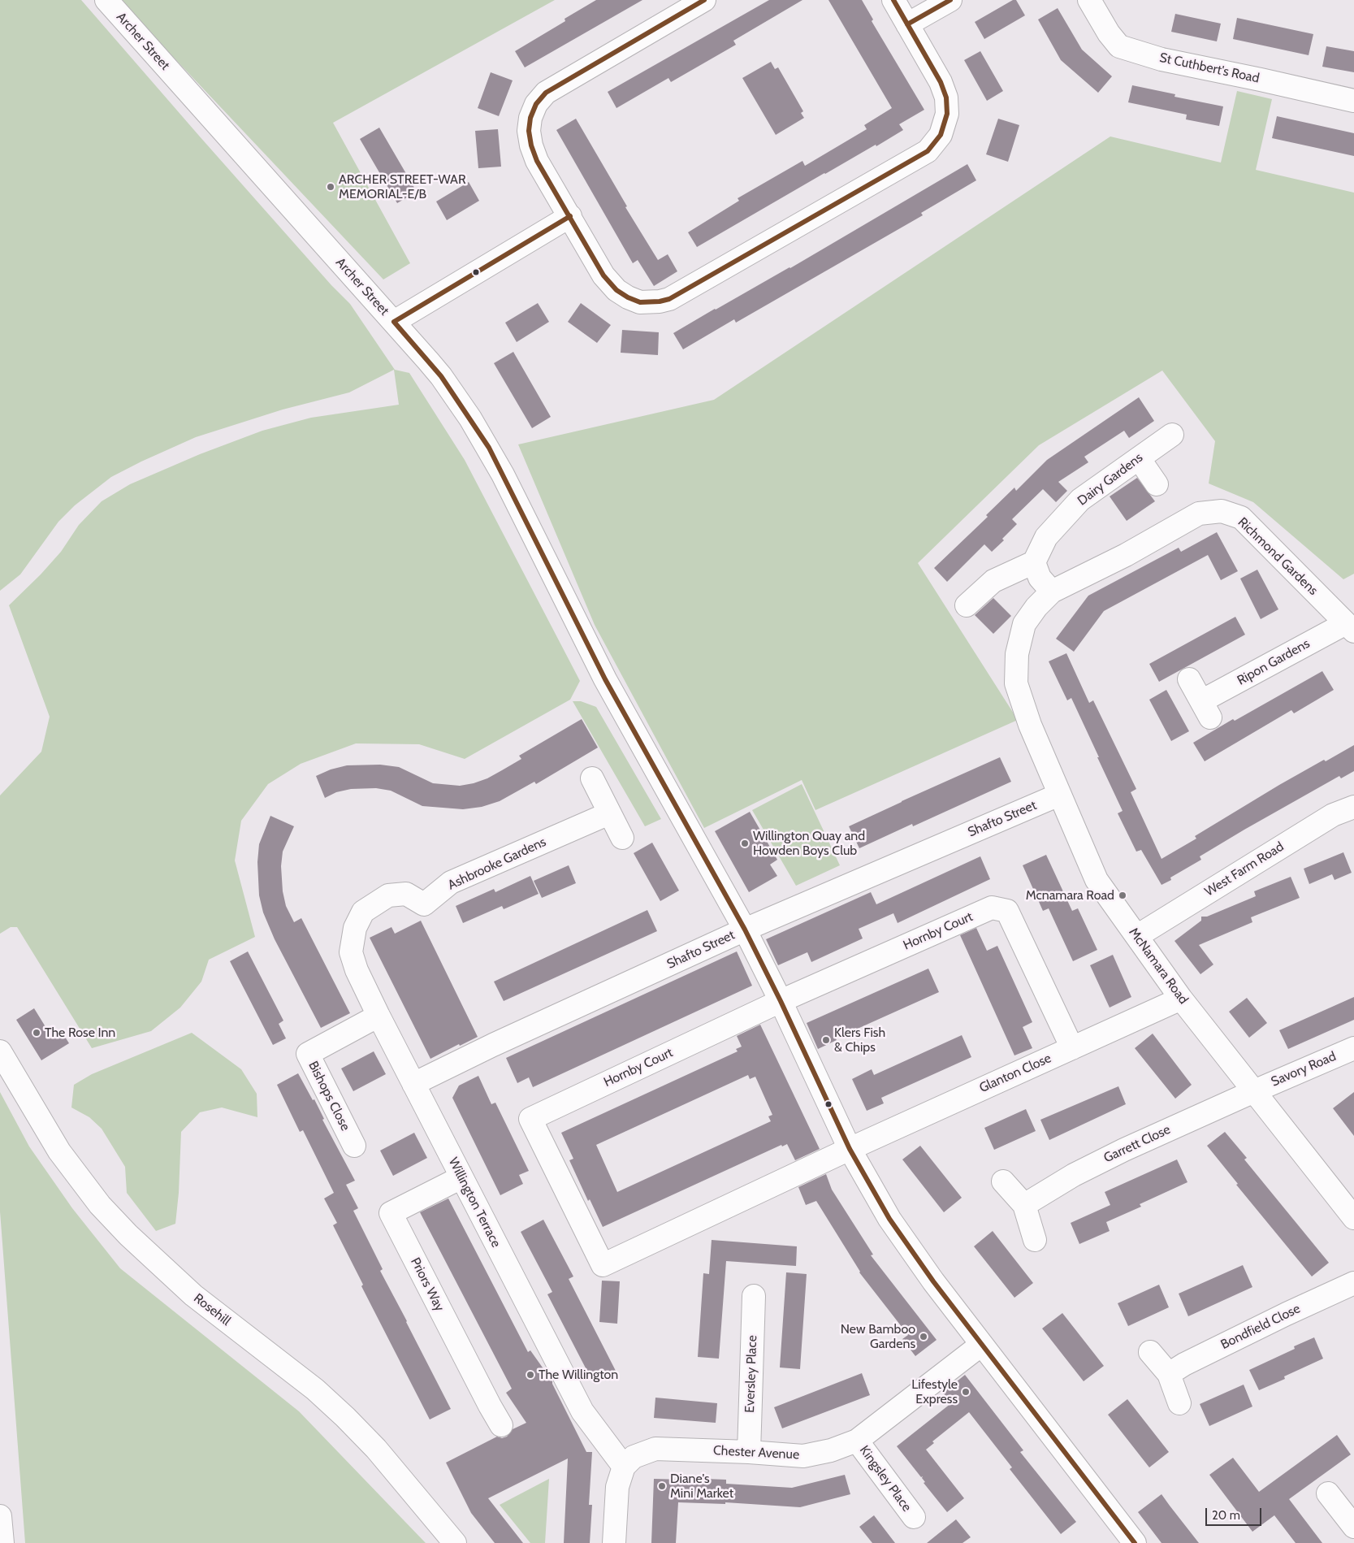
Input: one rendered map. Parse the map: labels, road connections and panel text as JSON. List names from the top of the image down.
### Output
{
  "streets": {
    "street": [
      "Archer Street",
      "St Cuthbert's Road",
      "Dairy Gardens",
      "Richmond Gardens",
      "Ripon Gardens",
      "Shafto Street",
      "Ashbrooke Gardens",
      "West Farm Road",
      "Hornby Court",
      "McNamara Road",
      "Savory Road",
      "Glanton Close",
      "Bishops Close",
      "Garrett Close",
      "Willington Terrace",
      "Priors Way",
      "Rosehill",
      "Bondfield Close",
      "Eversley Place",
      "Chester Avenue",
      "Kingsley Place"
    ]
  },
  "crossings": [
    ["Archer Street", "Shafto Street"],
    ["Archer Street", "Hornby Court"],
    ["Archer Street", "Glanton Close"],
    ["Archer Street", "Chester Avenue"],
    ["Richmond Gardens", "Ripon Gardens"],
    ["Richmond Gardens", "McNamara Road"],
    ["Shafto Street", "McNamara Road"],
    ["Shafto Street", "Willington Terrace"],
    ["Ashbrooke Gardens", "Willington Terrace"],
    ["West Farm Road", "McNamara Road"],
    ["Hornby Court", "Glanton Close"],
    ["McNamara Road", "Savory Road"],
    ["McNamara Road", "Glanton Close"],
    ["McNamara Road", "Garrett Close"],
    ["Savory Road", "Garrett Close"],
    ["Bishops Close", "Willington Terrace"],
    ["Willington Terrace", "Priors Way"],
    ["Willington Terrace", "Chester Avenue"],
    ["Eversley Place", "Chester Avenue"],
    ["Chester Avenue", "Kingsley Place"]
  ],
  "places": [
    "ARCHER STREET-WAR MEMORIAL-E/B",
    "Willington Quay and Howden Boys Club",
    "Mcnamara Road",
    "The Rose Inn",
    "Klers Fish & Chips",
    "New Bamboo Gardens",
    "The Willington",
    "Lifestyle Express",
    "Diane's Mini Market"
  ],
  "scale_bar": "20 m"
}
